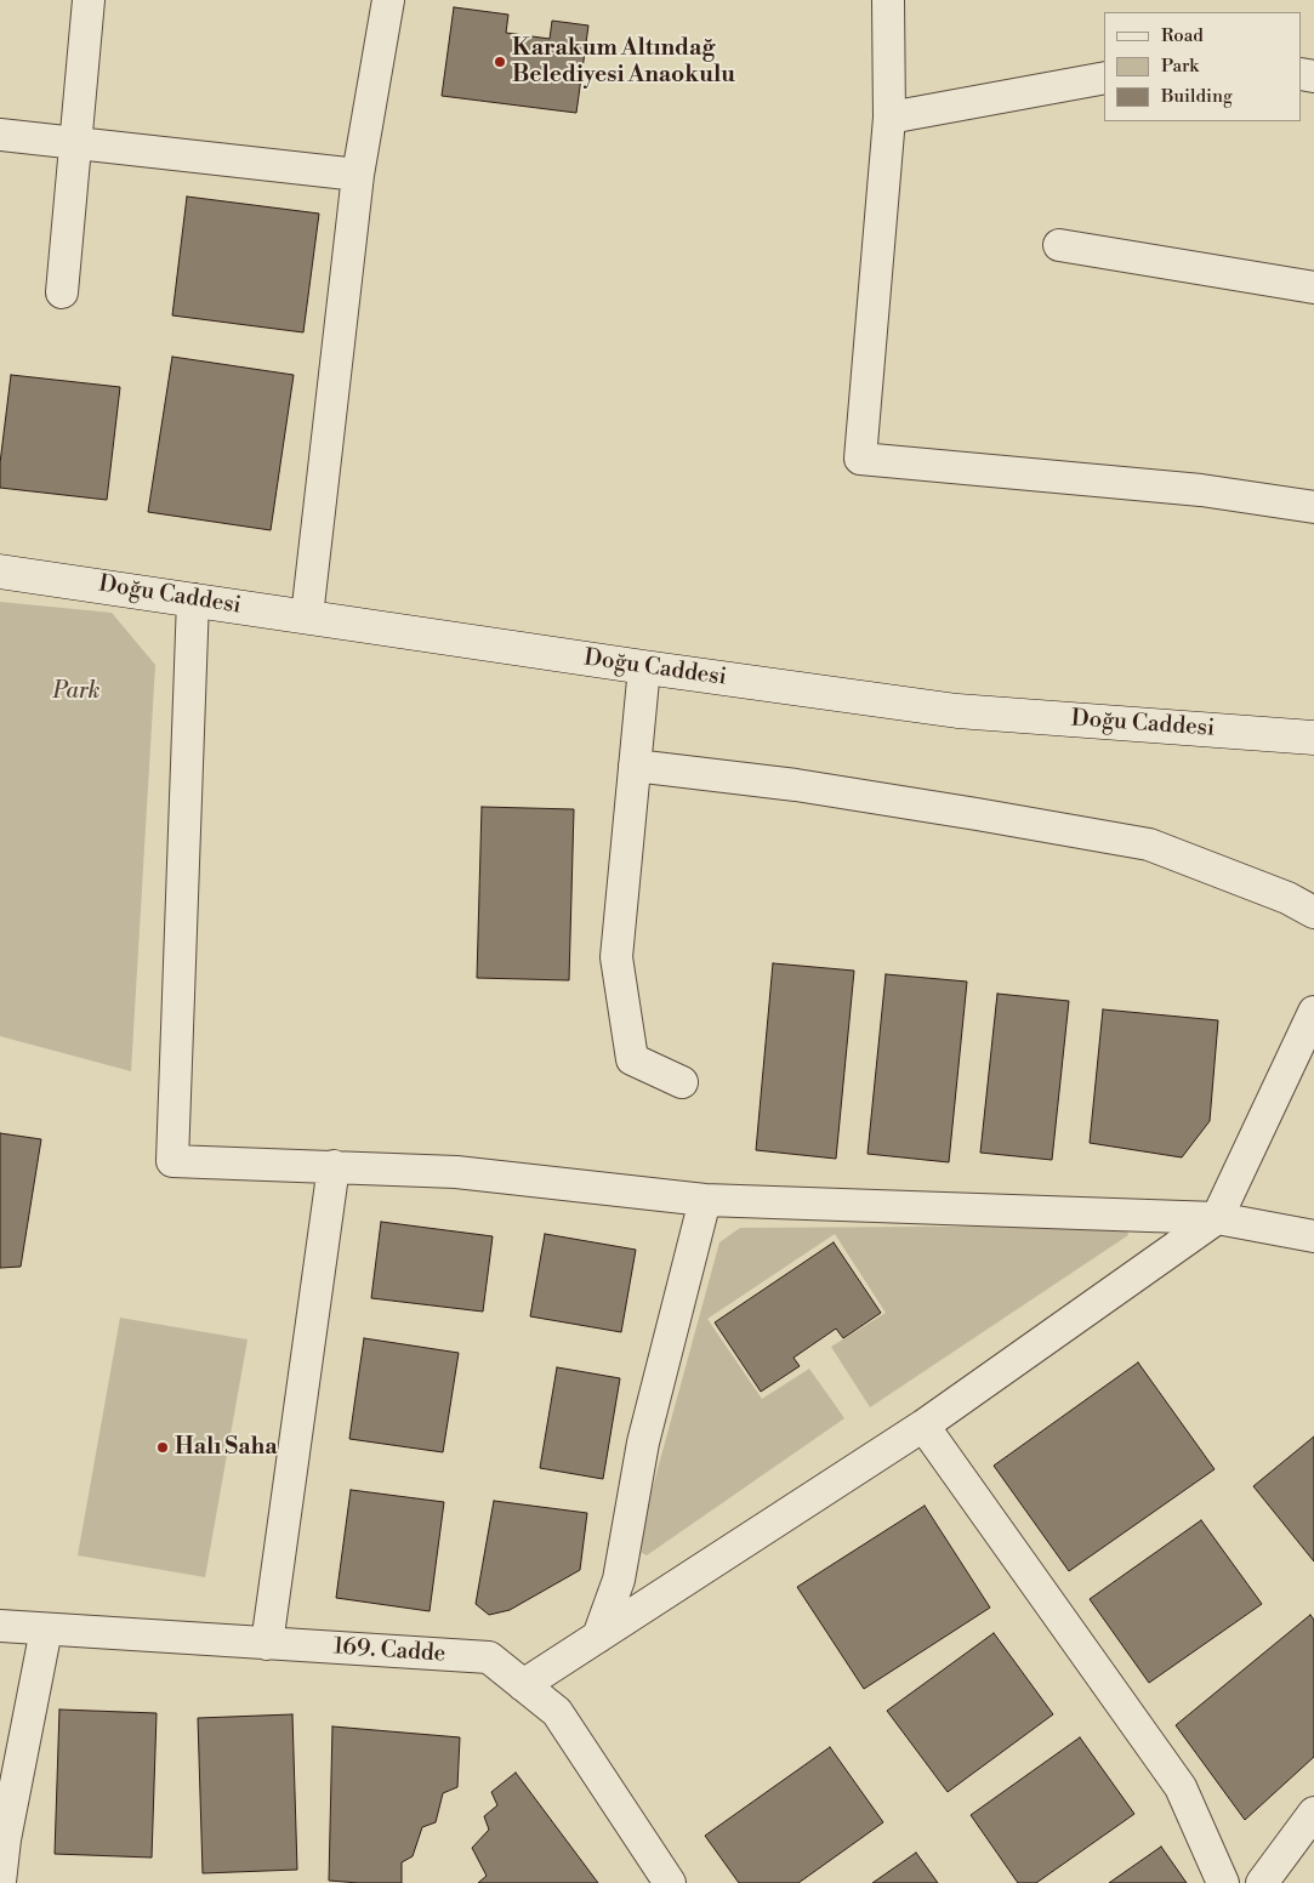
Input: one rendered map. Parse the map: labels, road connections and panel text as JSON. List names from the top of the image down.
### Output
{
  "streets": {
    "street": ["Doğu Caddesi", "169. Cadde"]
  },
  "parks": ["Park"],
  "places": ["Karakum Altındağ Belediyesi Anaokulu", "Halı Saha"],
  "legend": ["Road", "Park", "Building"]
}
